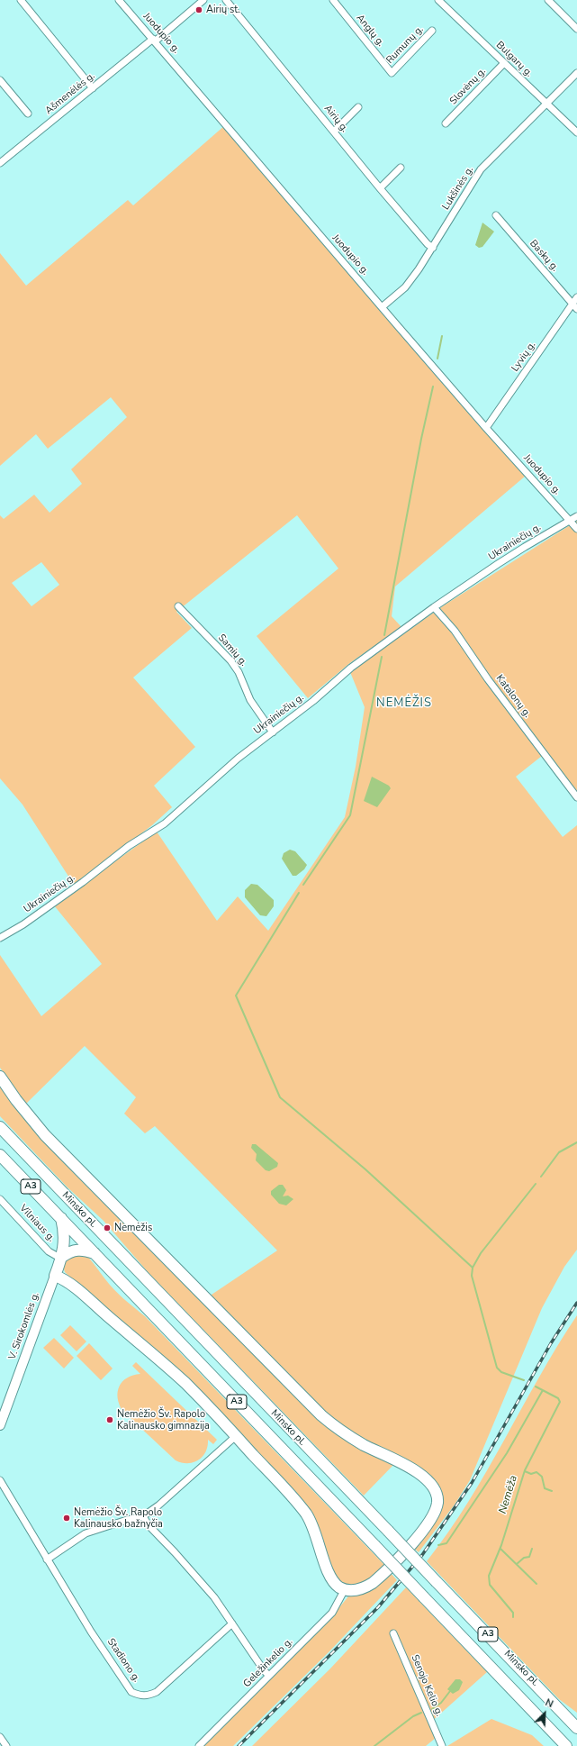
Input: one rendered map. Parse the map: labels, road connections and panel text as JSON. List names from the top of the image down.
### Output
{
  "streets": {
    "highway": ["A3", "Minsko pl."],
    "main road": ["V. Sirokomlės g."],
    "street": [
      "Anglų g.",
      "Juodupio g.",
      "Rumunų g.",
      "Bulgarų g.",
      "Slovėnų g.",
      "Ašmenėlės g.",
      "Airių g.",
      "Lukšinės g.",
      "Baskų g.",
      "Lyvių g.",
      "Ukrainiečių g.",
      "Samių g.",
      "Katalonų g.",
      "Vilniaus g.",
      "Stadiono g.",
      "Geležinkelio g.",
      "Senojo Kelio g."
    ]
  },
  "crossings": [
    ["Anglų g.", "Rumunų g."],
    ["Juodupio g.", "Ašmenėlės g."],
    ["Juodupio g.", "Lukšinės g."],
    ["Juodupio g.", "Lyvių g."],
    ["Juodupio g.", "Ukrainiečių g."],
    ["Bulgarų g.", "Slovėnų g."],
    ["Bulgarų g.", "Lukšinės g."],
    ["Airių g.", "Lukšinės g."],
    ["Baskų g.", "Lyvių g."],
    ["Ukrainiečių g.", "Samių g."],
    ["Ukrainiečių g.", "Katalonų g."]
  ],
  "districts": ["NEMĖŽIS"],
  "water": ["Nemėža"],
  "places": [
    "Airių st.",
    "Nemėžis",
    "Nemėžio Šv. Rapolo Kalinausko gimnazija",
    "Nemėžio Šv. Rapolo Kalinausko bažnyčia"
  ],
  "north": "top right"
}
